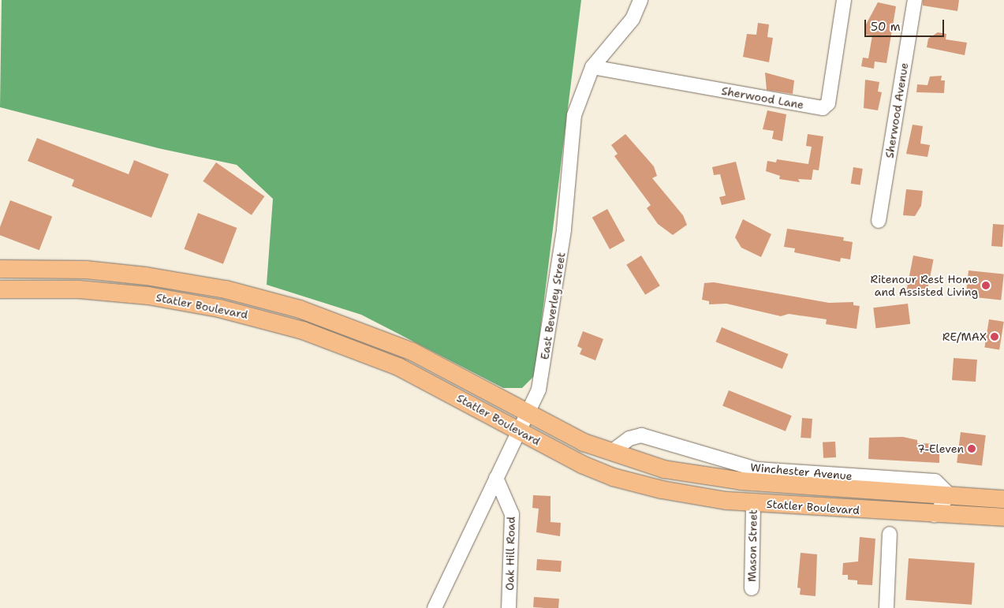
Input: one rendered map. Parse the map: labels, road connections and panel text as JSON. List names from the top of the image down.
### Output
{
  "streets": {
    "main road": ["Statler Boulevard"],
    "street": [
      "Sherwood Lane",
      "Sherwood Avenue",
      "East Beverley Street",
      "Winchester Avenue",
      "Mason Street",
      "Oak Hill Road"
    ]
  },
  "crossings": [
    ["Sherwood Lane", "East Beverley Street"],
    ["Statler Boulevard", "East Beverley Street"],
    ["Statler Boulevard", "Winchester Avenue"],
    ["Statler Boulevard", "Mason Street"],
    ["East Beverley Street", "Oak Hill Road"]
  ],
  "places": ["Ritenour Rest Home and Assisted Living", "RE/MAX", "7-Eleven"],
  "scale_bar": "50 m"
}
